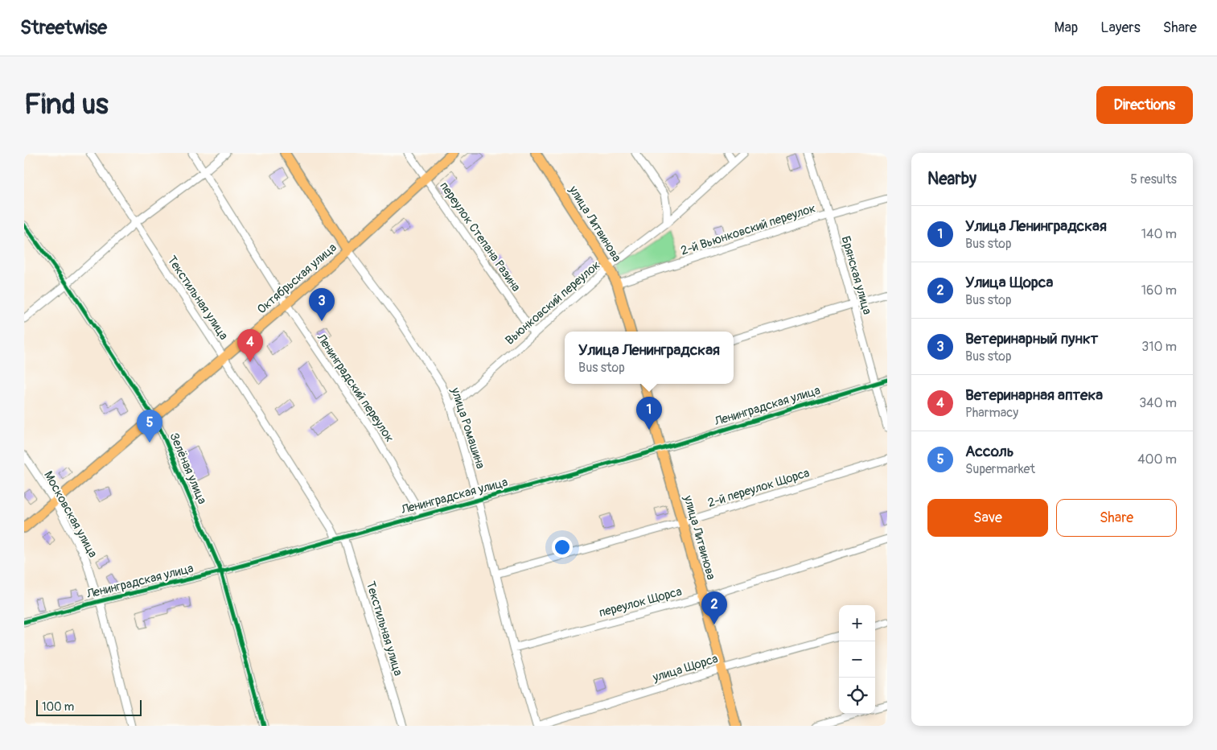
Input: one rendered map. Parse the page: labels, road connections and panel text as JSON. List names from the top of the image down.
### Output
{
  "streets": {
    "main road": ["улица Литвинова", "Октябрьская улица", "улица Ромашина"],
    "street": [
      "2-й Вьюнковский переулок",
      "переулок Степана Разина",
      "Брянская улица",
      "Текстильная улица",
      "Вьюнковский переулок",
      "Ленинградский переулок",
      "Ленинградская улица",
      "Зелёная улица",
      "2-й переулок Щорса",
      "Московская улица",
      "переулок Щорса",
      "улица Щорса"
    ]
  },
  "crossings": [
    ["улица Литвинова", "2-й Вьюнковский переулок"],
    ["улица Литвинова", "Вьюнковский переулок"],
    ["улица Литвинова", "Ленинградская улица"],
    ["улица Литвинова", "2-й переулок Щорса"],
    ["улица Литвинова", "переулок Щорса"],
    ["улица Литвинова", "улица Щорса"],
    ["2-й Вьюнковский переулок", "Брянская улица"],
    ["переулок Степана Разина", "Октябрьская улица"],
    ["переулок Степана Разина", "Вьюнковский переулок"],
    ["Брянская улица", "Ленинградская улица"],
    ["Октябрьская улица", "Текстильная улица"],
    ["Октябрьская улица", "Ленинградский переулок"],
    ["Октябрьская улица", "улица Ромашина"],
    ["Октябрьская улица", "Зелёная улица"],
    ["Октябрьская улица", "Московская улица"],
    ["Текстильная улица", "Ленинградская улица"],
    ["Вьюнковский переулок", "улица Ромашина"],
    ["Ленинградский переулок", "Ленинградская улица"],
    ["Ленинградская улица", "улица Ромашина"],
    ["Ленинградская улица", "Зелёная улица"],
    ["Ленинградская улица", "Московская улица"],
    ["улица Ромашина", "2-й переулок Щорса"],
    ["улица Ромашина", "переулок Щорса"],
    ["улица Ромашина", "улица Щорса"]
  ],
  "scale_bar": "100 m",
  "page": {
    "header": "Streetwise",
    "nav": ["Map", "Layers", "Share"],
    "buttons": [
      "Directions",
      ["Save", "Share"]
    ],
    "title": "Find us",
    "heading": ["Nearby", "5 results"],
    "list": [
      {
        "mark": "1",
        "name": "Улица Ленинградская",
        "note": "Bus stop",
        "value": "140 m"
      },
      {
        "mark": "2",
        "name": "Улица Щорса",
        "note": "Bus stop",
        "value": "160 m"
      },
      {
        "mark": "3",
        "name": "Ветеринарный пункт",
        "note": "Bus stop",
        "value": "310 m"
      },
      {
        "mark": "4",
        "name": "Ветеринарная аптека",
        "note": "Pharmacy",
        "value": "340 m"
      },
      {
        "mark": "5",
        "name": "Ассоль",
        "note": "Supermarket",
        "value": "400 m"
      }
    ],
    "pins": [
      "3",
      "4",
      "1",
      "5",
      "2"
    ],
    "popup": ["Улица Ленинградская", "Bus stop"],
    "map_buttons": ["+", "−"],
    "scale": "100 m"
  }
}
